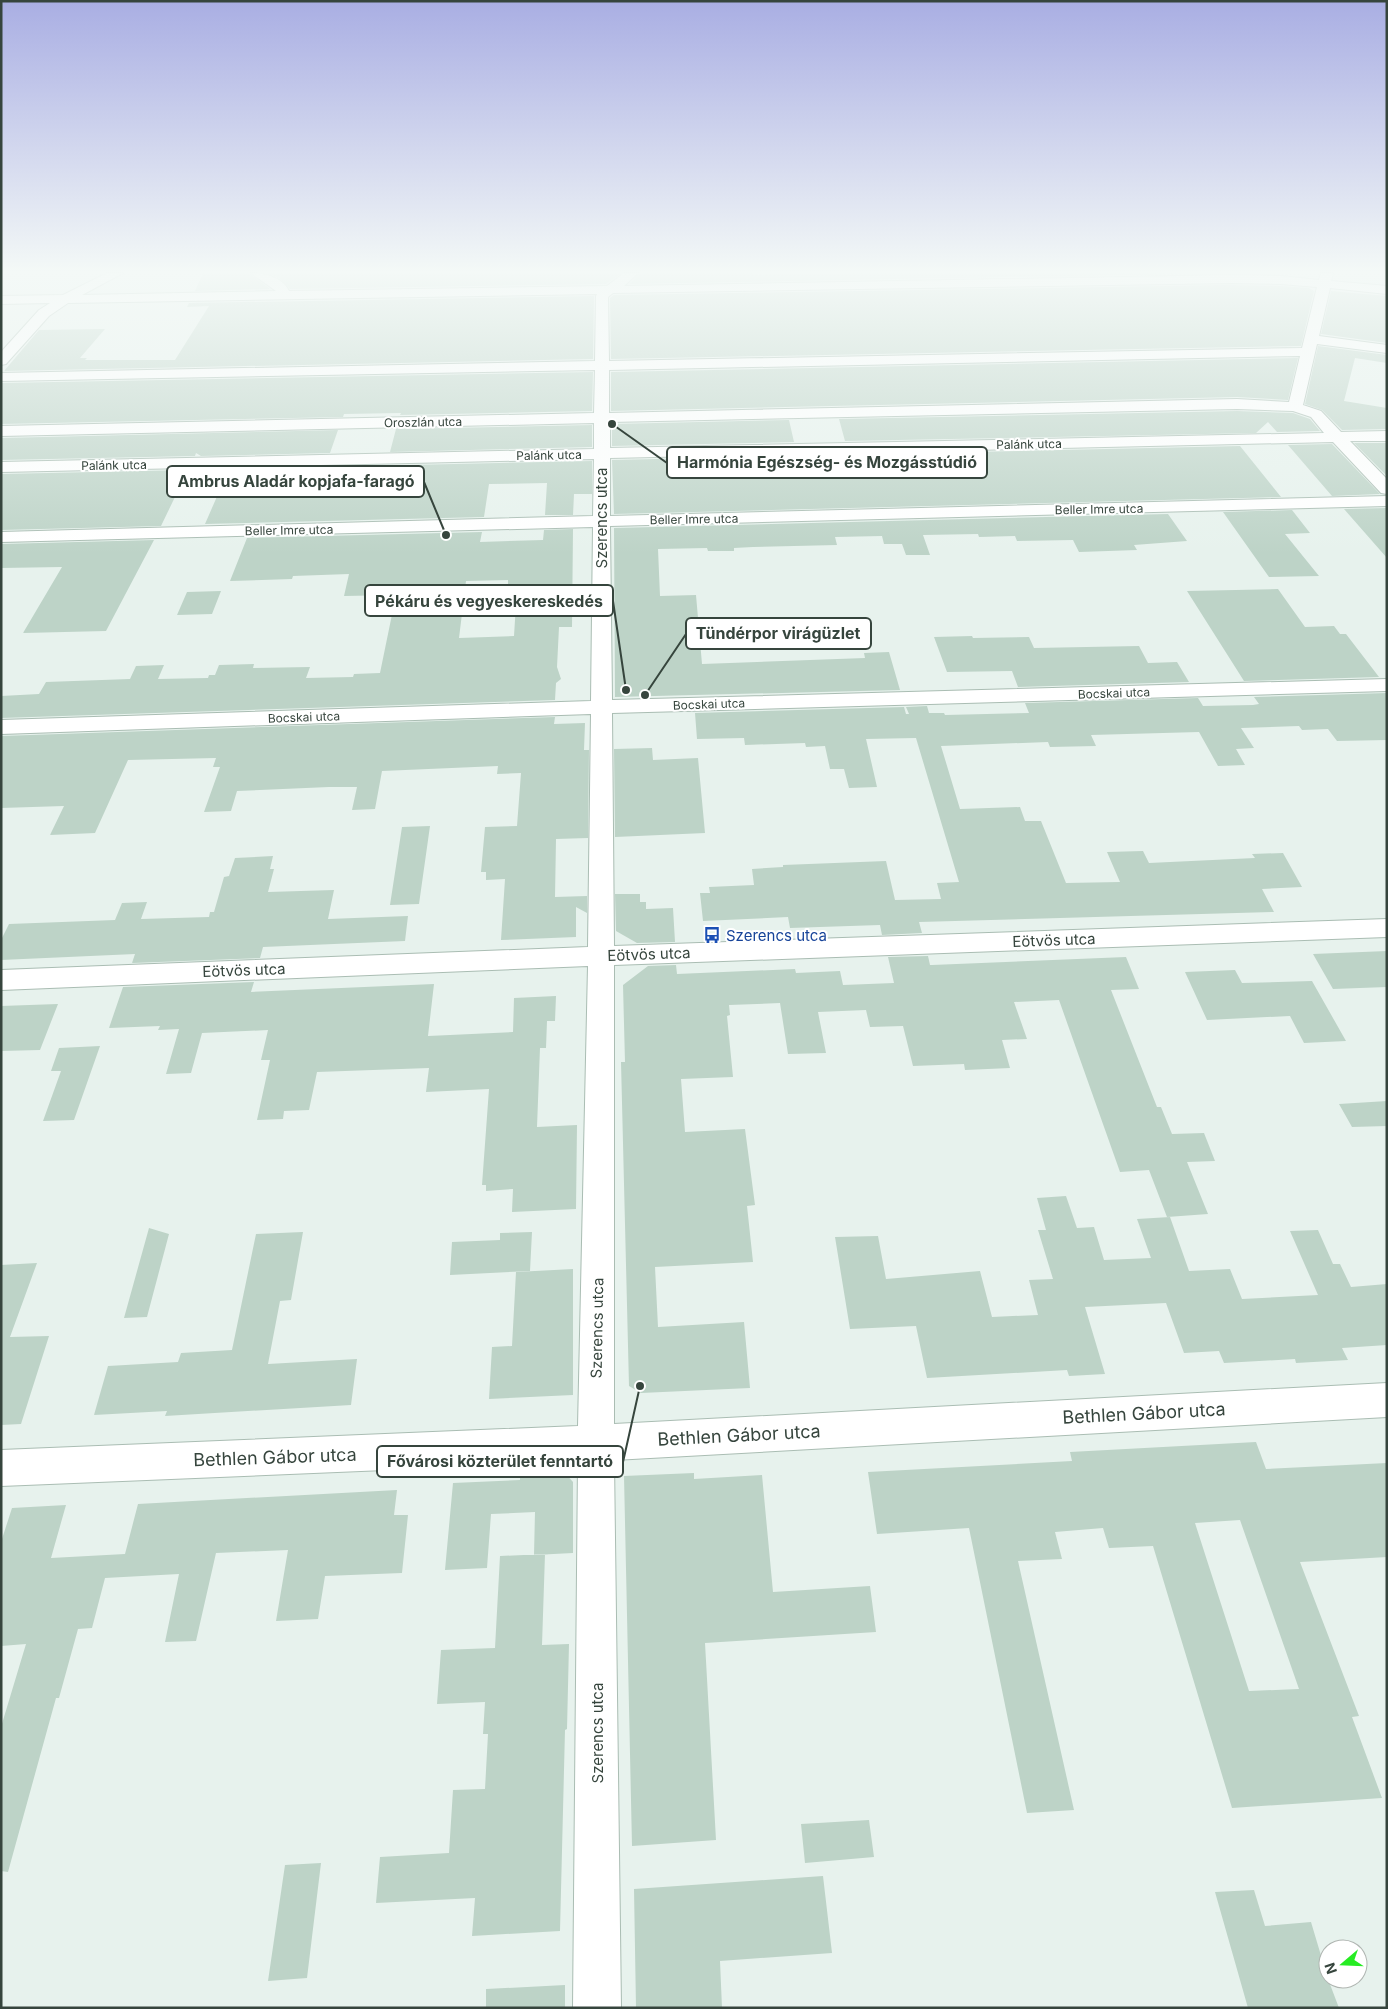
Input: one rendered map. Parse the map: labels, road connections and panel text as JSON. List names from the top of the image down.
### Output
{
  "streets": {
    "street": [
      "Oroszlán utca",
      "Palánk utca",
      "Beller Imre utca",
      "Szerencs utca",
      "Bocskai utca",
      "Eötvös utca",
      "Bethlen Gábor utca"
    ]
  },
  "crossings": [
    ["Oroszlán utca", "Palánk utca"],
    ["Oroszlán utca", "Szerencs utca"],
    ["Palánk utca", "Szerencs utca"],
    ["Beller Imre utca", "Szerencs utca"],
    ["Szerencs utca", "Bocskai utca"],
    ["Szerencs utca", "Eötvös utca"],
    ["Szerencs utca", "Bethlen Gábor utca"]
  ],
  "places": {
    "other": [
      "Harmónia Egészség- és Mozgásstúdió",
      "Ambrus Aladár kopjafa-faragó",
      "Pékáru és vegyeskereskedés",
      "Tündérpor virágüzlet",
      "Fővárosi közterület fenntartó"
    ],
    "bus stop": ["Szerencs utca"]
  },
  "north": "left"
}
